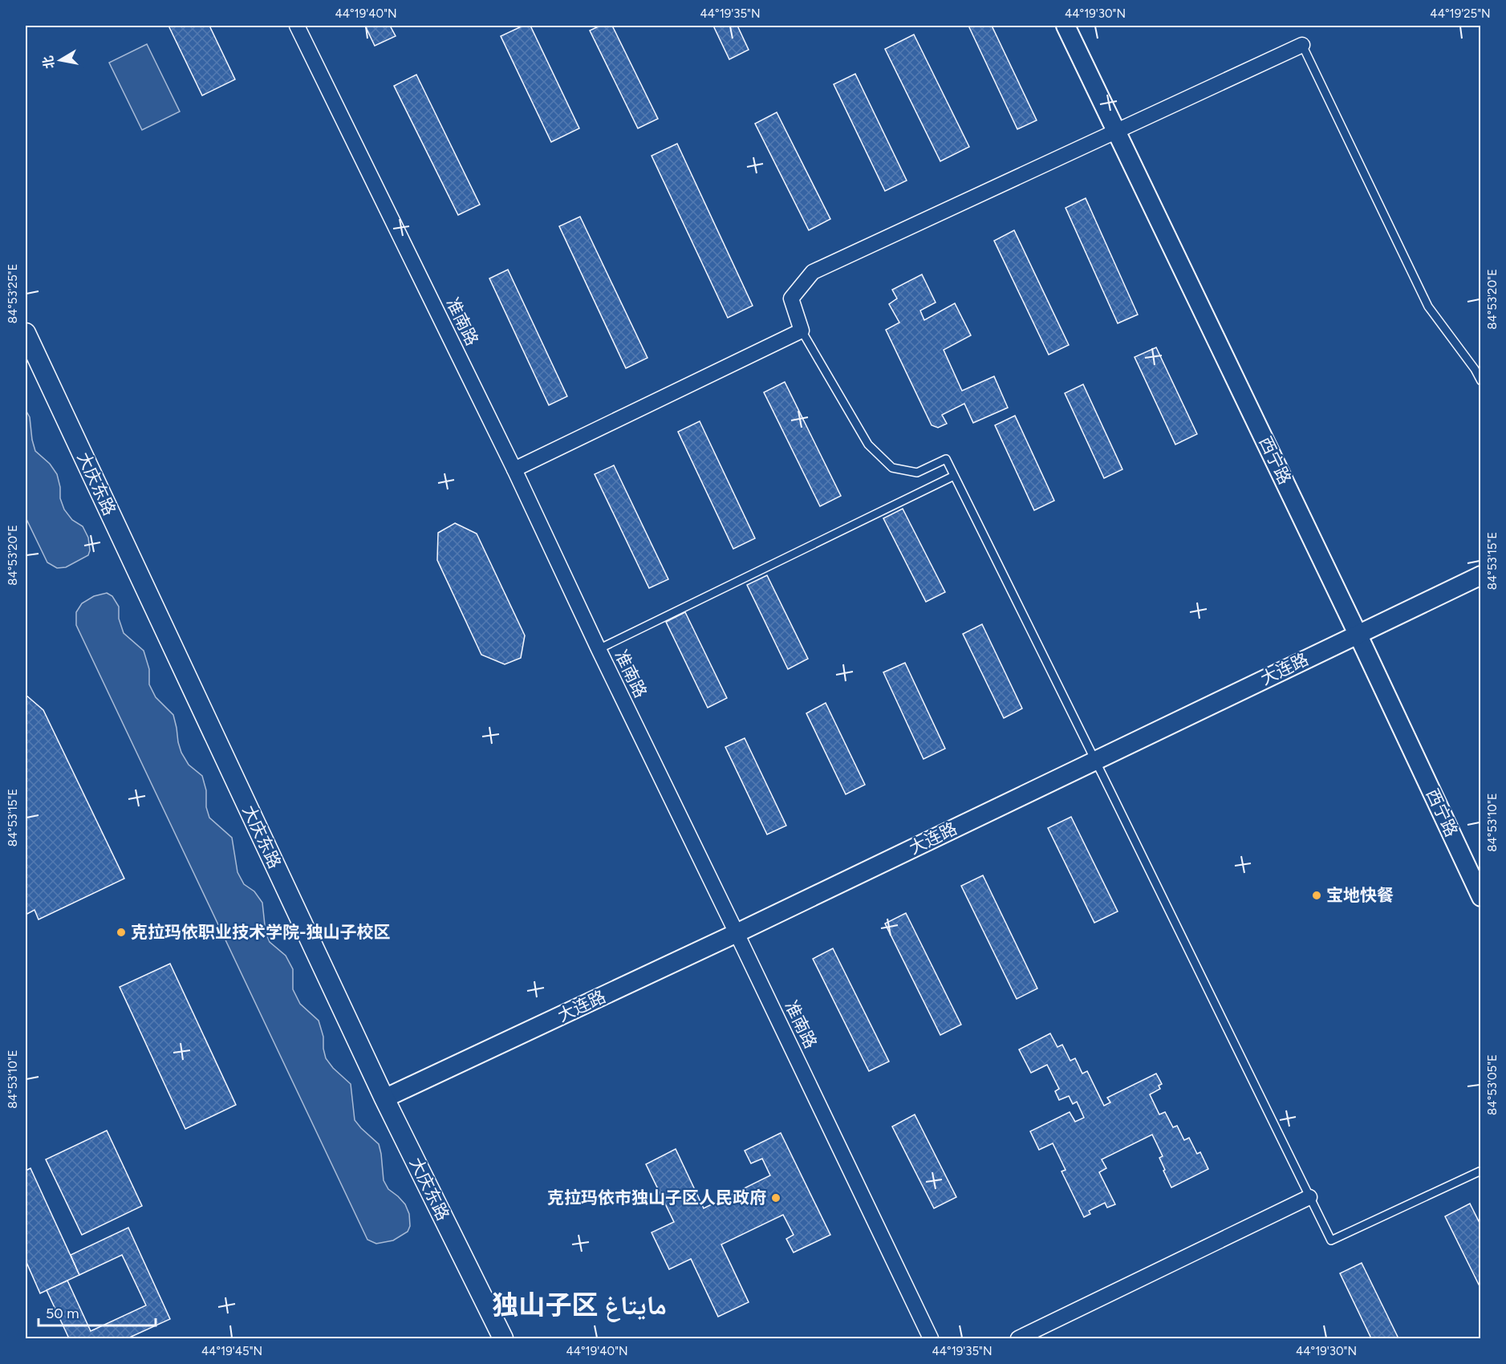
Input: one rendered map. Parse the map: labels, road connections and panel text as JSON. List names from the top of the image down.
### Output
{
  "streets": {
    "main road": ["大庆东路"],
    "street": ["准南路", "西宁路", "大连路"]
  },
  "crossings": [
    ["准南路", "大连路"],
    ["西宁路", "大连路"],
    ["大庆东路", "大连路"]
  ],
  "districts": ["独山子区 مايتاغ"],
  "places": ["宝地快餐", "克拉玛依职业技术学院-独山子校区", "克拉玛依市独山子区人民政府"],
  "scale_bar": "50 m",
  "north": "left",
  "coordinates": [
    "44°19'40\"N",
    "44°19'35\"N",
    "44°19'30\"N",
    "44°19'25\"N",
    "84°53'25\"E",
    "84°53'20\"E",
    "84°53'15\"E",
    "84°53'10\"E",
    "84°53'05\"E",
    "44°19'45\"N"
  ]
}
